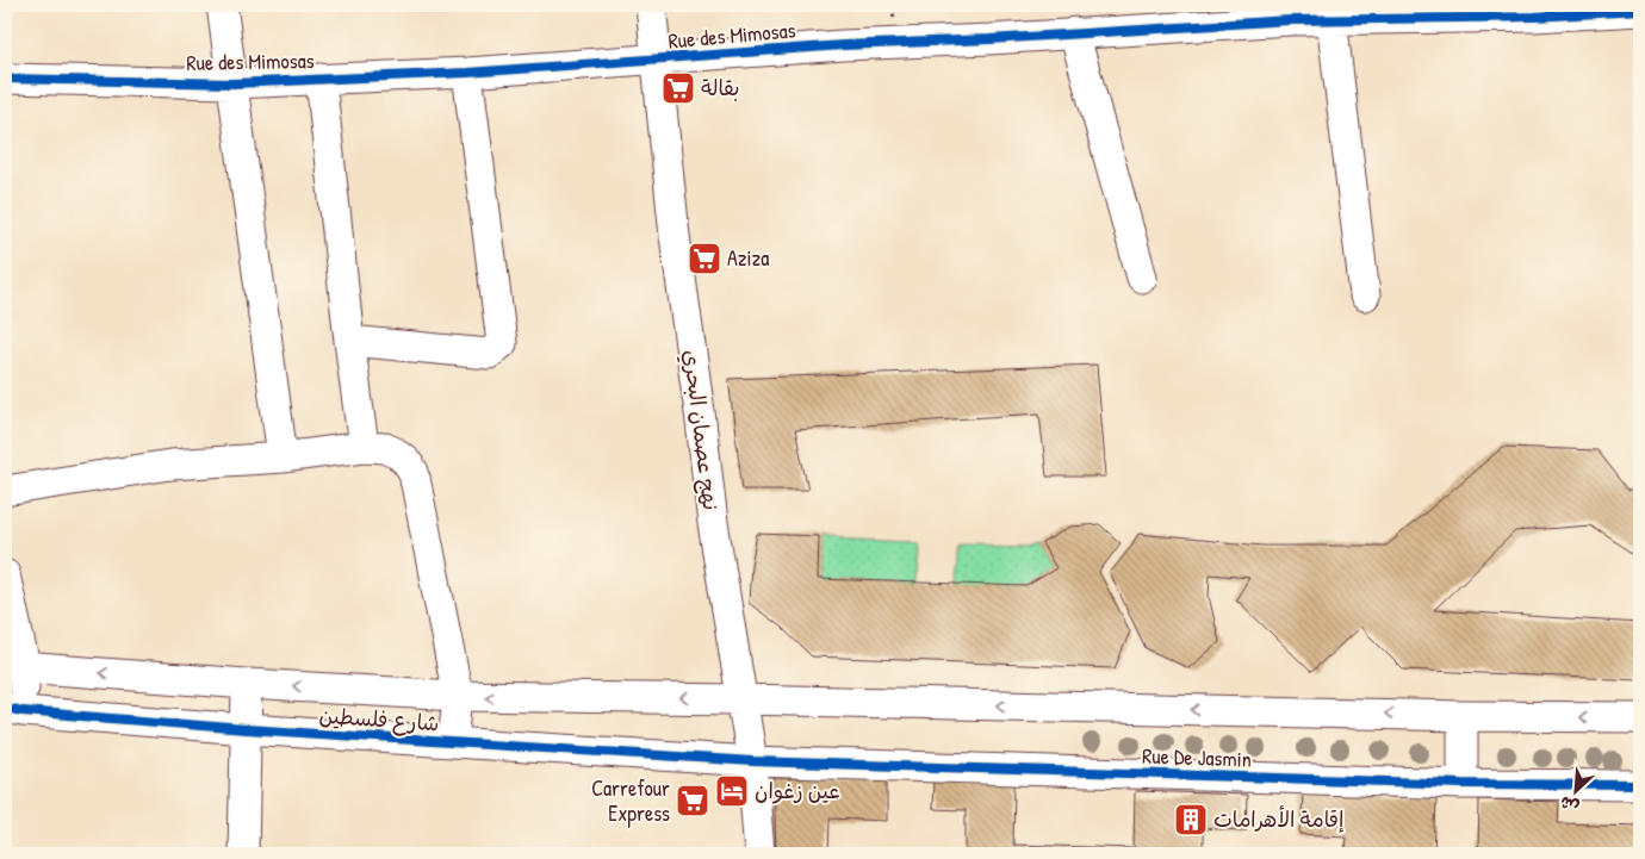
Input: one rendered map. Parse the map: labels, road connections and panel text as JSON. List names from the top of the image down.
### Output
{
  "streets": {
    "street": [
      "Rue des Mimosas",
      "نهج عصمان البحري",
      "شارع فلسطين",
      "Rue De Jasmin"
    ]
  },
  "crossings": [
    ["Rue des Mimosas", "نهج عصمان البحري"],
    ["نهج عصمان البحري", "شارع فلسطين"],
    ["نهج عصمان البحري", "Rue De Jasmin"],
    ["شارع فلسطين", "Rue De Jasmin"]
  ],
  "places": {
    "supermarket": ["بقالة", "Aziza", "Carrefour Express"],
    "hotel": ["عين زغوان"],
    "building": ["إقامة الأهرامات"]
  },
  "north": "bottom left"
}
